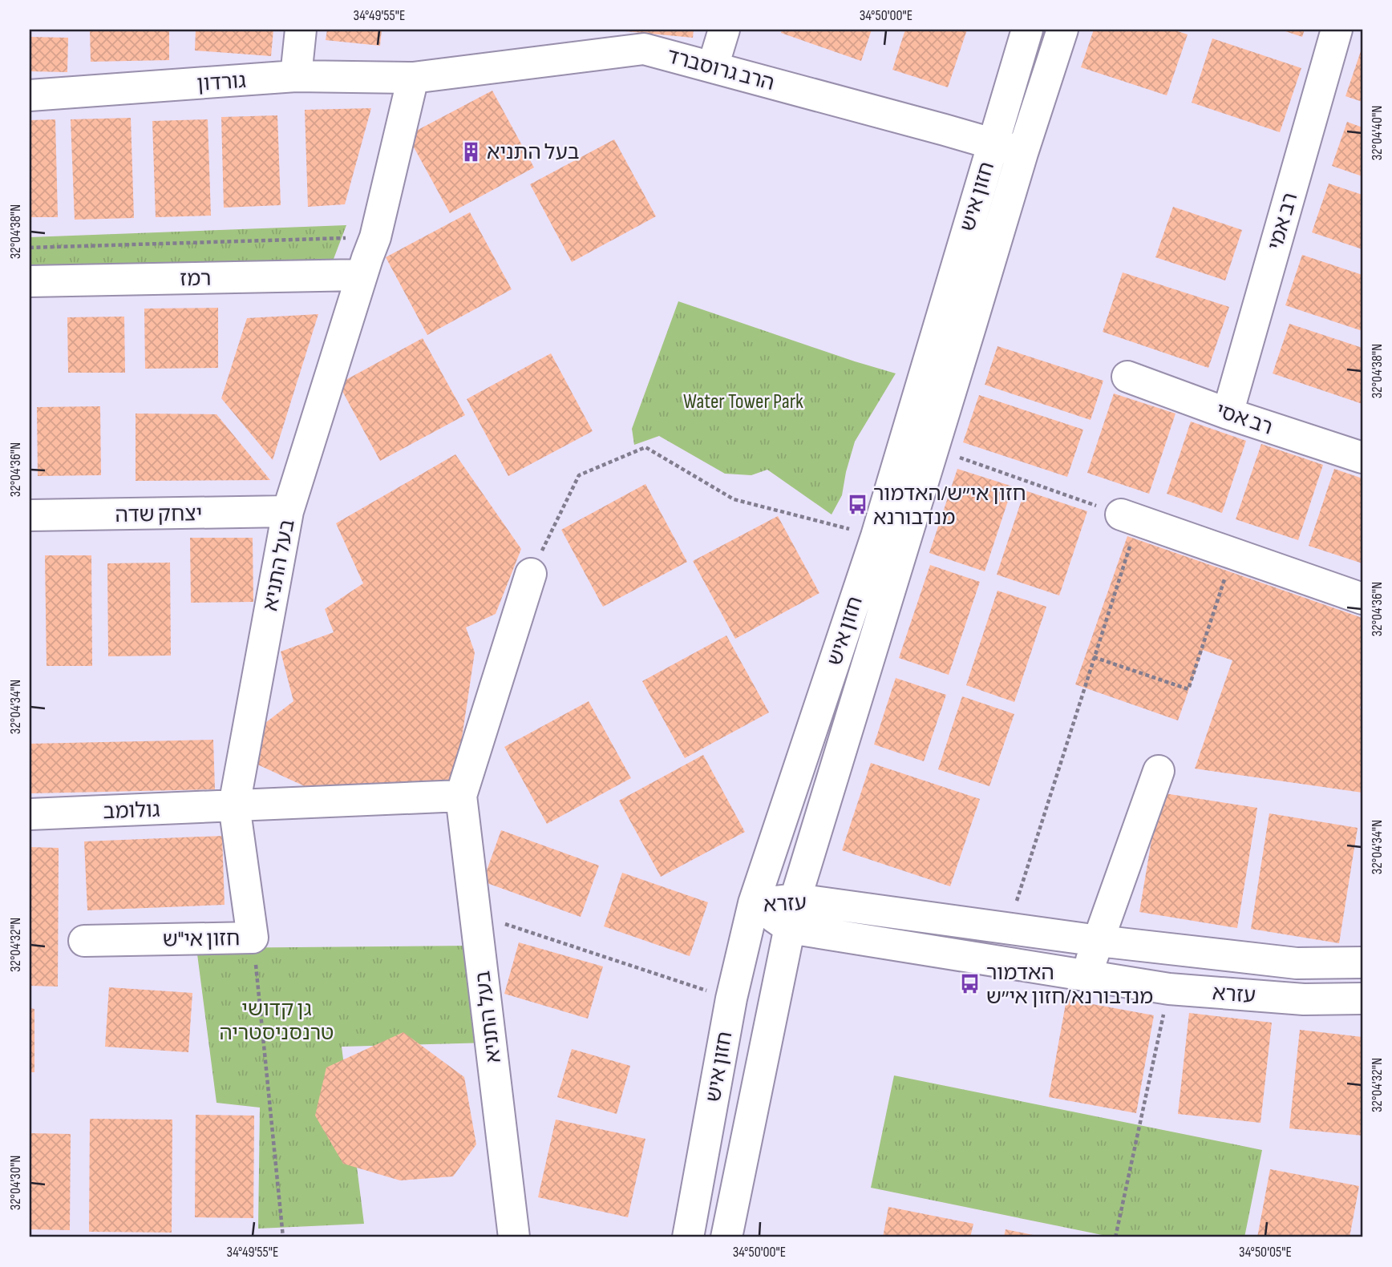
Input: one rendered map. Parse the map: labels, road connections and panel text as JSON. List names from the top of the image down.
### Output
{
  "streets": {
    "street": [
      "הרב גרוסברד",
      "גורדון",
      "חזון איש",
      "רב אמי",
      "רמז",
      "רב אסי",
      "יצחק שדה",
      "בעל התניא",
      "גולומב",
      "עזרא",
      "חזון אי\"ש"
    ]
  },
  "crossings": [
    ["הרב גרוסברד", "גורדון"],
    ["הרב גרוסברד", "חזון איש"],
    ["הרב גרוסברד", "בעל התניא"],
    ["גורדון", "בעל התניא"],
    ["חזון איש", "עזרא"],
    ["רב אמי", "רב אסי"],
    ["רמז", "בעל התניא"],
    ["יצחק שדה", "בעל התניא"],
    ["בעל התניא", "גולומב"],
    ["בעל התניא", "חזון אי\"ש"],
    ["גולומב", "חזון אי\"ש"]
  ],
  "parks": ["Water Tower Park", "גן קדושי טרנסניסטריה"],
  "places": {
    "building": ["בעל התניא"],
    "bus stop": ["חזון אי״ש/האדמור מנדבורנא", "האדמור מנדבורנא/חזון אי״ש"]
  },
  "coordinates": [
    "34°49'55\"E",
    "34°50'00\"E",
    "32°04'40\"N",
    "32°04'38\"N",
    "32°04'36\"N",
    "32°04'34\"N",
    "32°04'32\"N",
    "32°04'30\"N",
    "34°50'05\"E"
  ]
}
